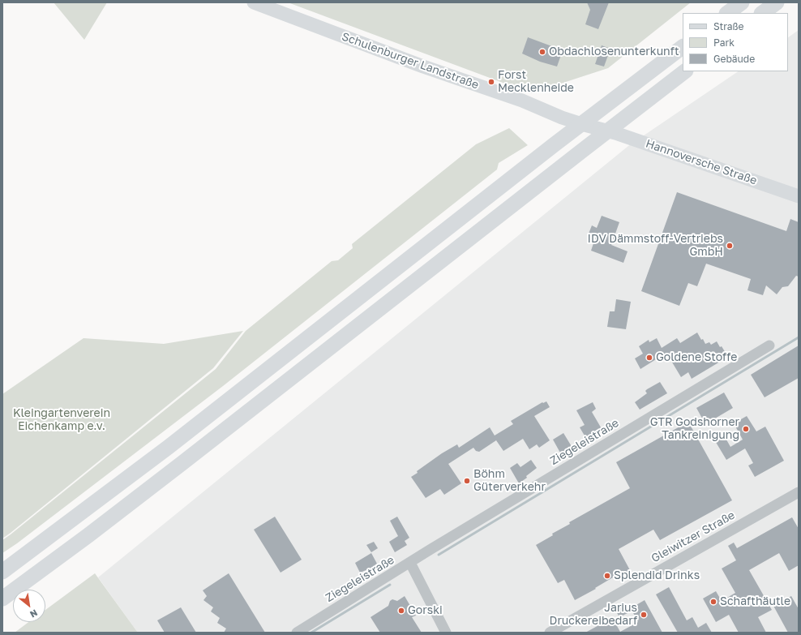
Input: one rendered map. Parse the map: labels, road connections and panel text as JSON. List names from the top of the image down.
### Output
{
  "streets": {
    "main road": ["Schulenburger Landstraße", "Hannoversche Straße"],
    "street": ["Ziegeleistraße", "Gleiwitzer Straße"]
  },
  "crossings": [
    ["Schulenburger Landstraße", "Hannoversche Straße"]
  ],
  "parks": ["Kleingartenverein Eichenkamp e.v."],
  "places": [
    "Obdachlosenunterkunft",
    "Forst Mecklenheide",
    "IDV Dämmstoff-Vertriebs GmbH",
    "Goldene Stoffe",
    "GTR Godshorner Tankreinigung",
    "Böhm Güterverkehr",
    "Splendid Drinks",
    "Schafthäutle",
    "Gorski",
    "Jarius Druckereibedarf"
  ],
  "legend": ["Straße", "Park", "Gebäude"],
  "north": "bottom right"
}
